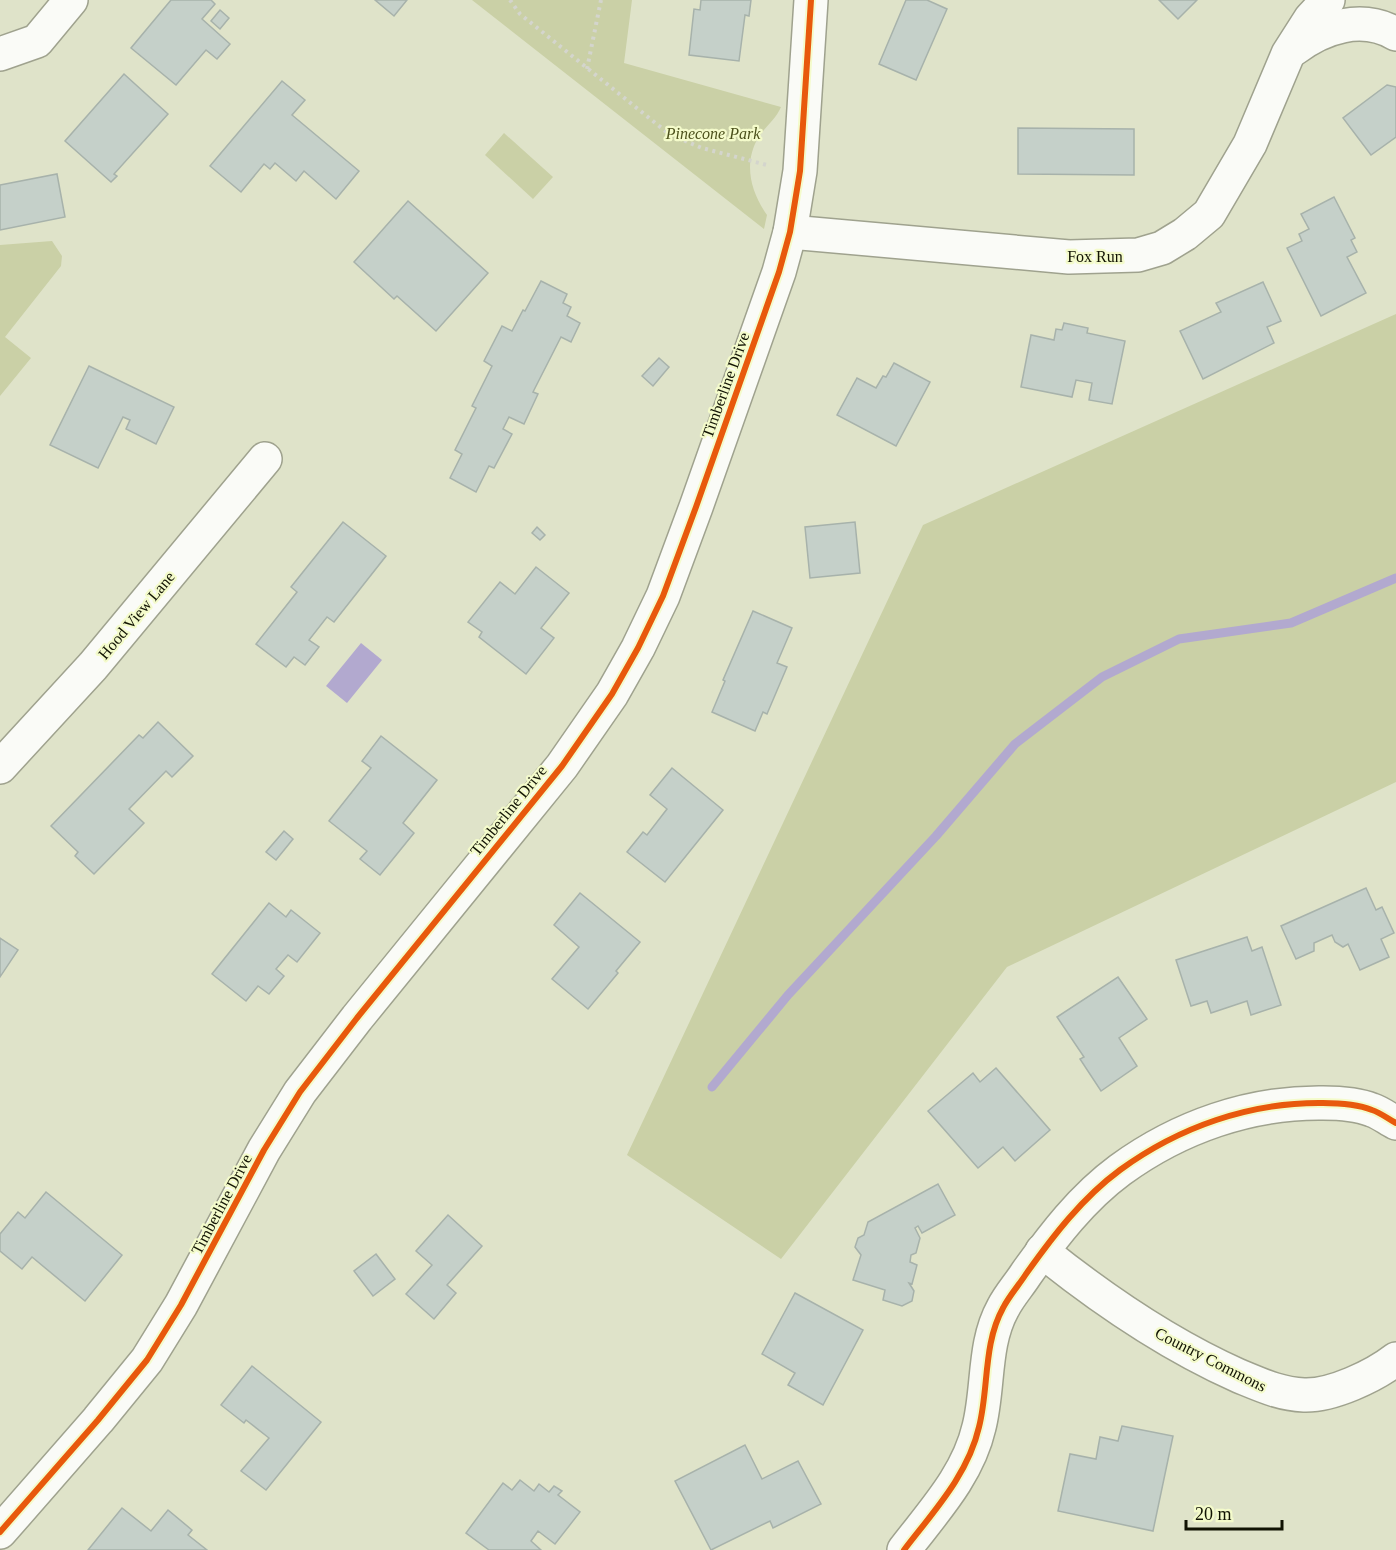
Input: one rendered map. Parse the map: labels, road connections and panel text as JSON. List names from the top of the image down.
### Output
{
  "streets": {
    "street": [
      "Fox Run",
      "Timberline Drive",
      "Hood View Lane",
      "Country Commons"
    ]
  },
  "crossings": [
    ["Fox Run", "Timberline Drive"]
  ],
  "parks": ["Pinecone Park"],
  "scale_bar": "20 m"
}
